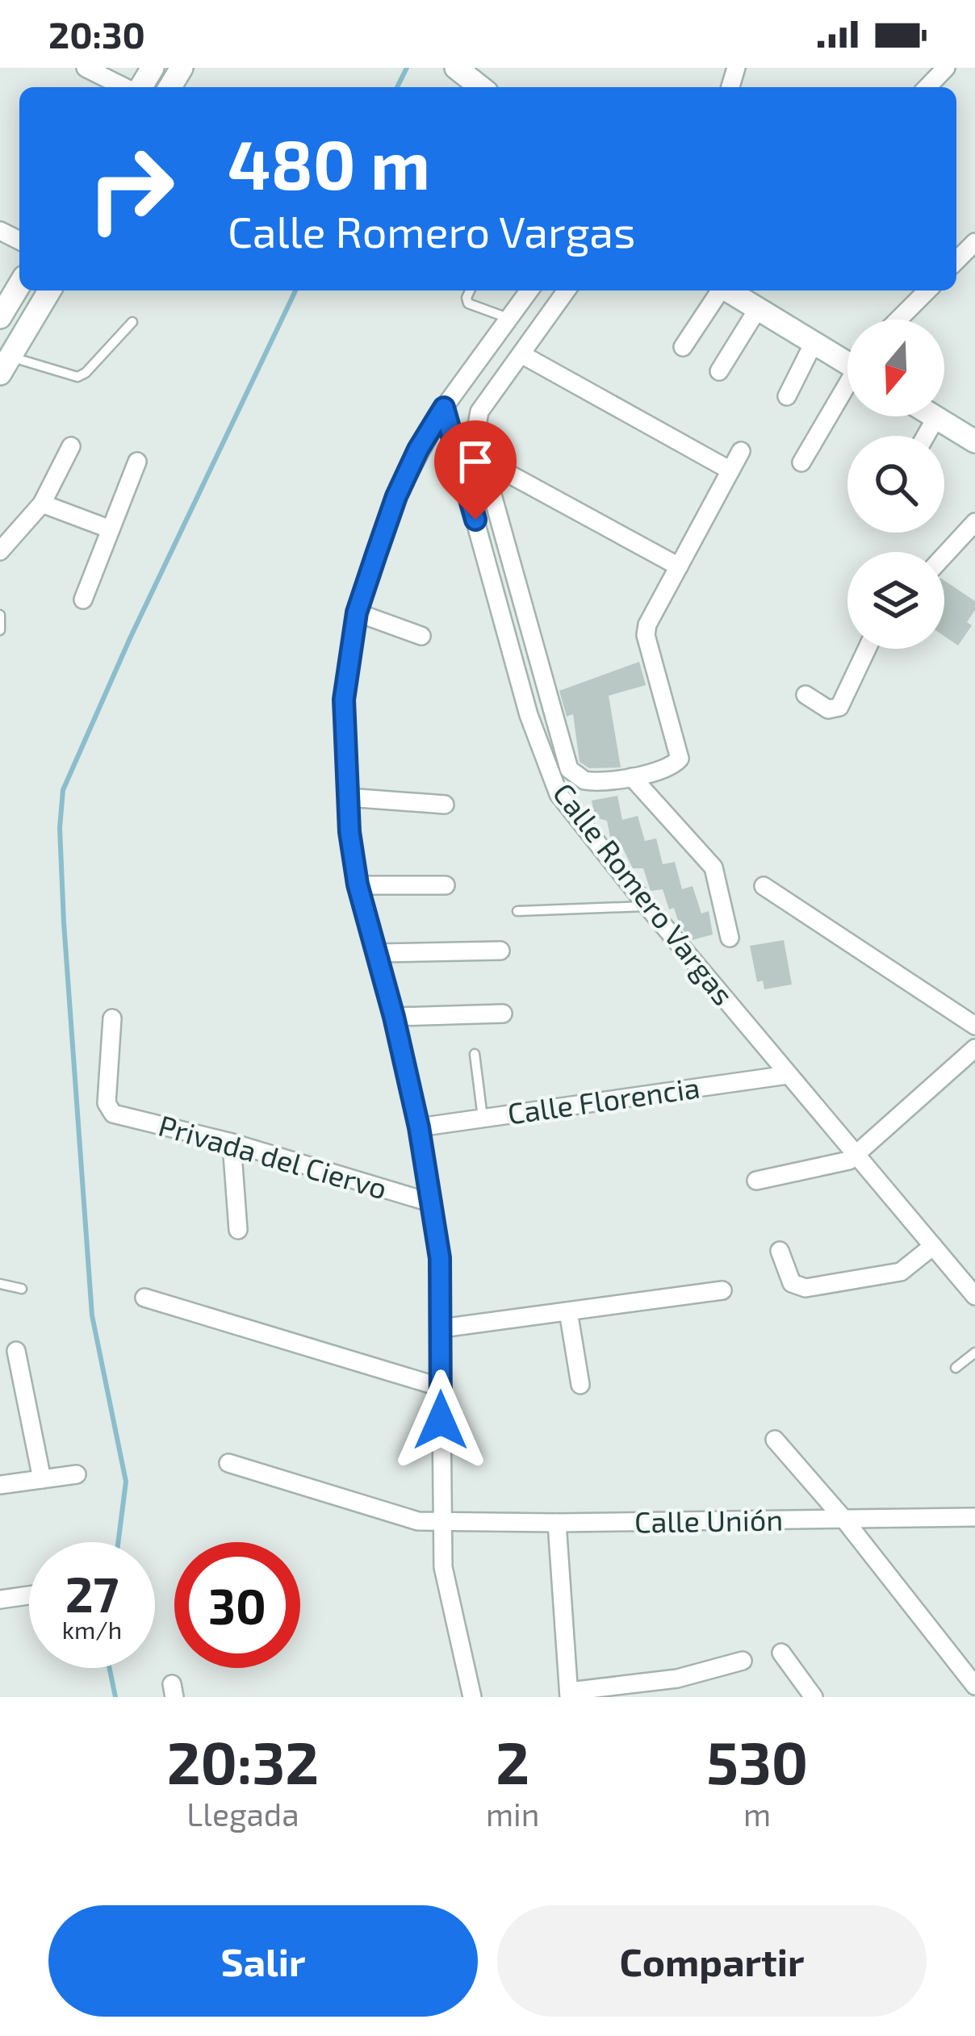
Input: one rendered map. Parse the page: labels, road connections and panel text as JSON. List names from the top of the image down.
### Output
{
  "streets": {
    "street": [
      "Calle Romero Vargas",
      "Calle Florencia",
      "Privada del Ciervo",
      "Calle Unión"
    ]
  },
  "crossings": [
    ["Calle Romero Vargas", "Calle Florencia"]
  ],
  "north": "bottom",
  "page": {
    "status": "20:30",
    "turn": ["480 m", "Calle Romero Vargas"],
    "speed": "27 km/h",
    "limit": "30",
    "eta": [
      "20:32",
      "Llegada",
      "2",
      "min",
      "530",
      "m"
    ],
    "buttons": ["Salir", "Compartir"]
  }
}
